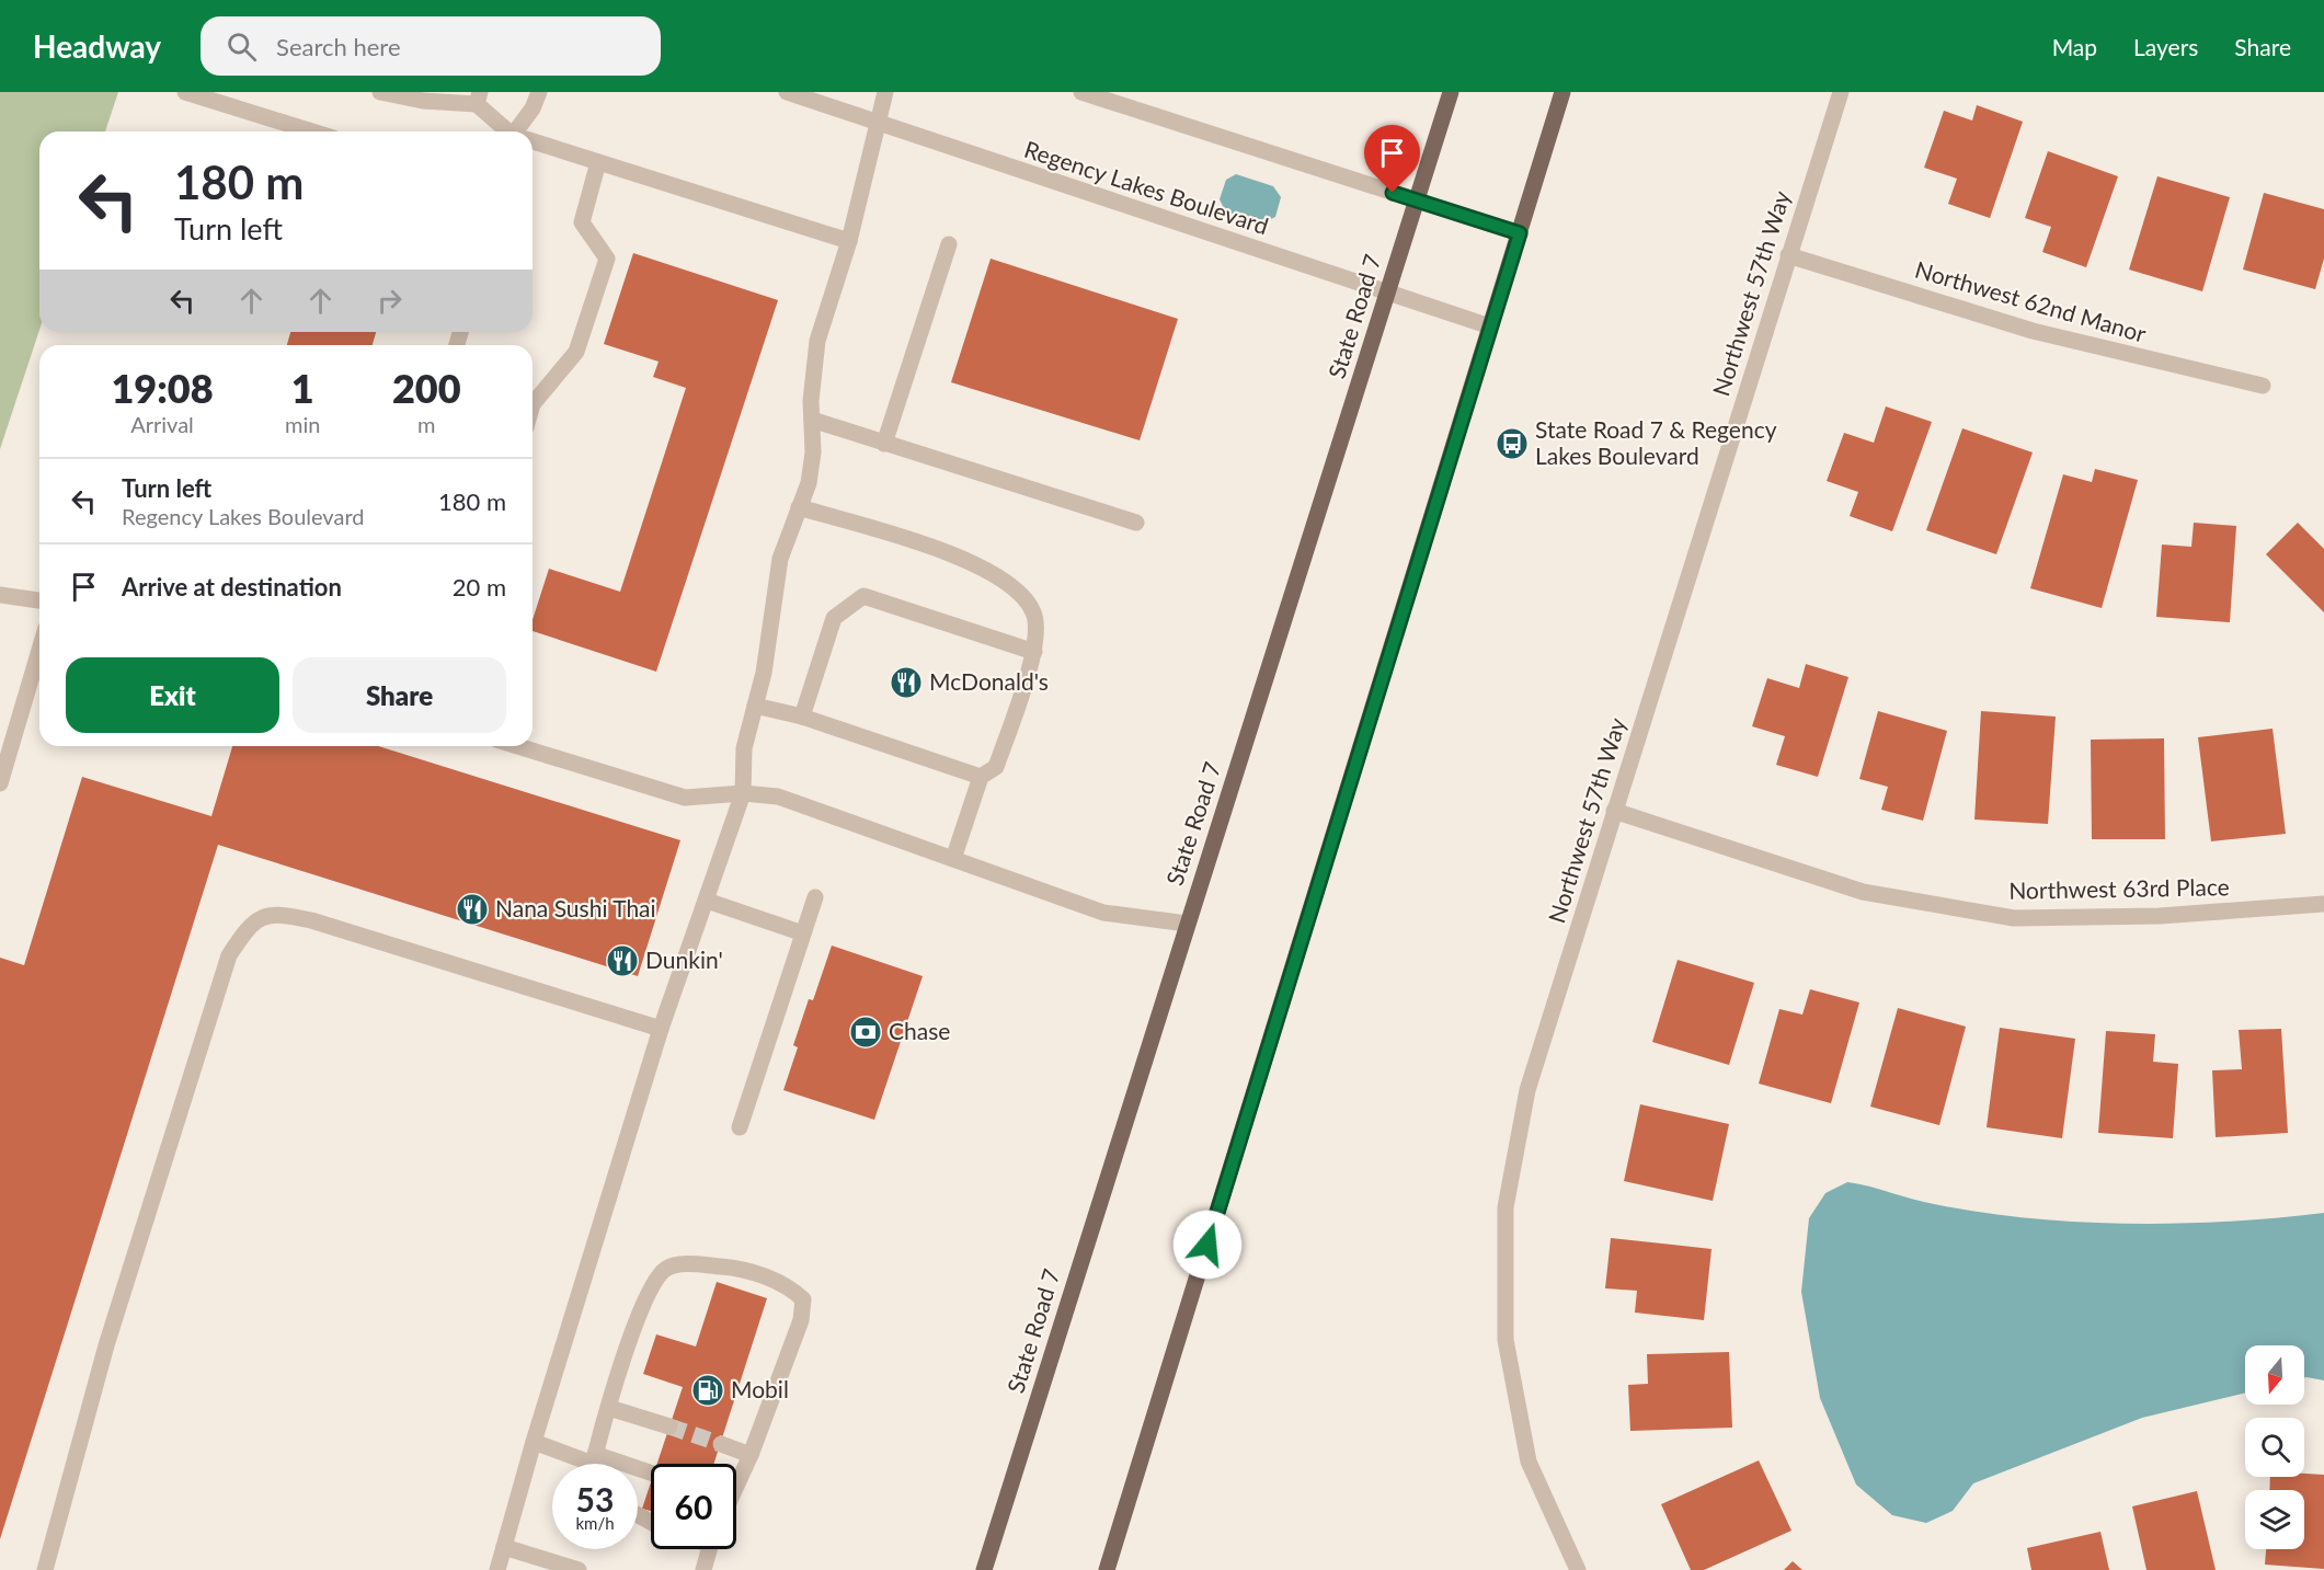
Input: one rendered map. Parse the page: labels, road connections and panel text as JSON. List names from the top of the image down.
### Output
{
  "streets": {
    "main road": ["State Road 7"],
    "street": [
      "Regency Lakes Boulevard",
      "Northwest 57th Way",
      "Northwest 62nd Manor",
      "Northwest 63rd Place"
    ]
  },
  "crossings": [
    ["Regency Lakes Boulevard", "State Road 7"],
    ["Northwest 57th Way", "Northwest 62nd Manor"],
    ["Northwest 57th Way", "Northwest 63rd Place"]
  ],
  "places": {
    "bus stop": ["State Road 7 & Regency Lakes Boulevard"],
    "restaurant": ["McDonald's", "Nana Sushi Thai", "Dunkin'"],
    "bank": ["Chase"],
    "fuel station": ["Mobil"]
  },
  "north": "bottom",
  "page": {
    "header": "Headway",
    "search": "Search here",
    "nav": ["Map", "Layers", "Share"],
    "turn": ["180 m", "Turn left"],
    "eta": [
      "19:08",
      "Arrival",
      "1",
      "min",
      "200",
      "m"
    ],
    "list": [
      {
        "name": "Turn left",
        "note": "Regency Lakes Boulevard",
        "value": "180 m"
      },
      {
        "name": "Arrive at destination",
        "value": "20 m"
      }
    ],
    "buttons": ["Exit", "Share"],
    "speed": "53 km/h",
    "limit": "60"
  }
}
